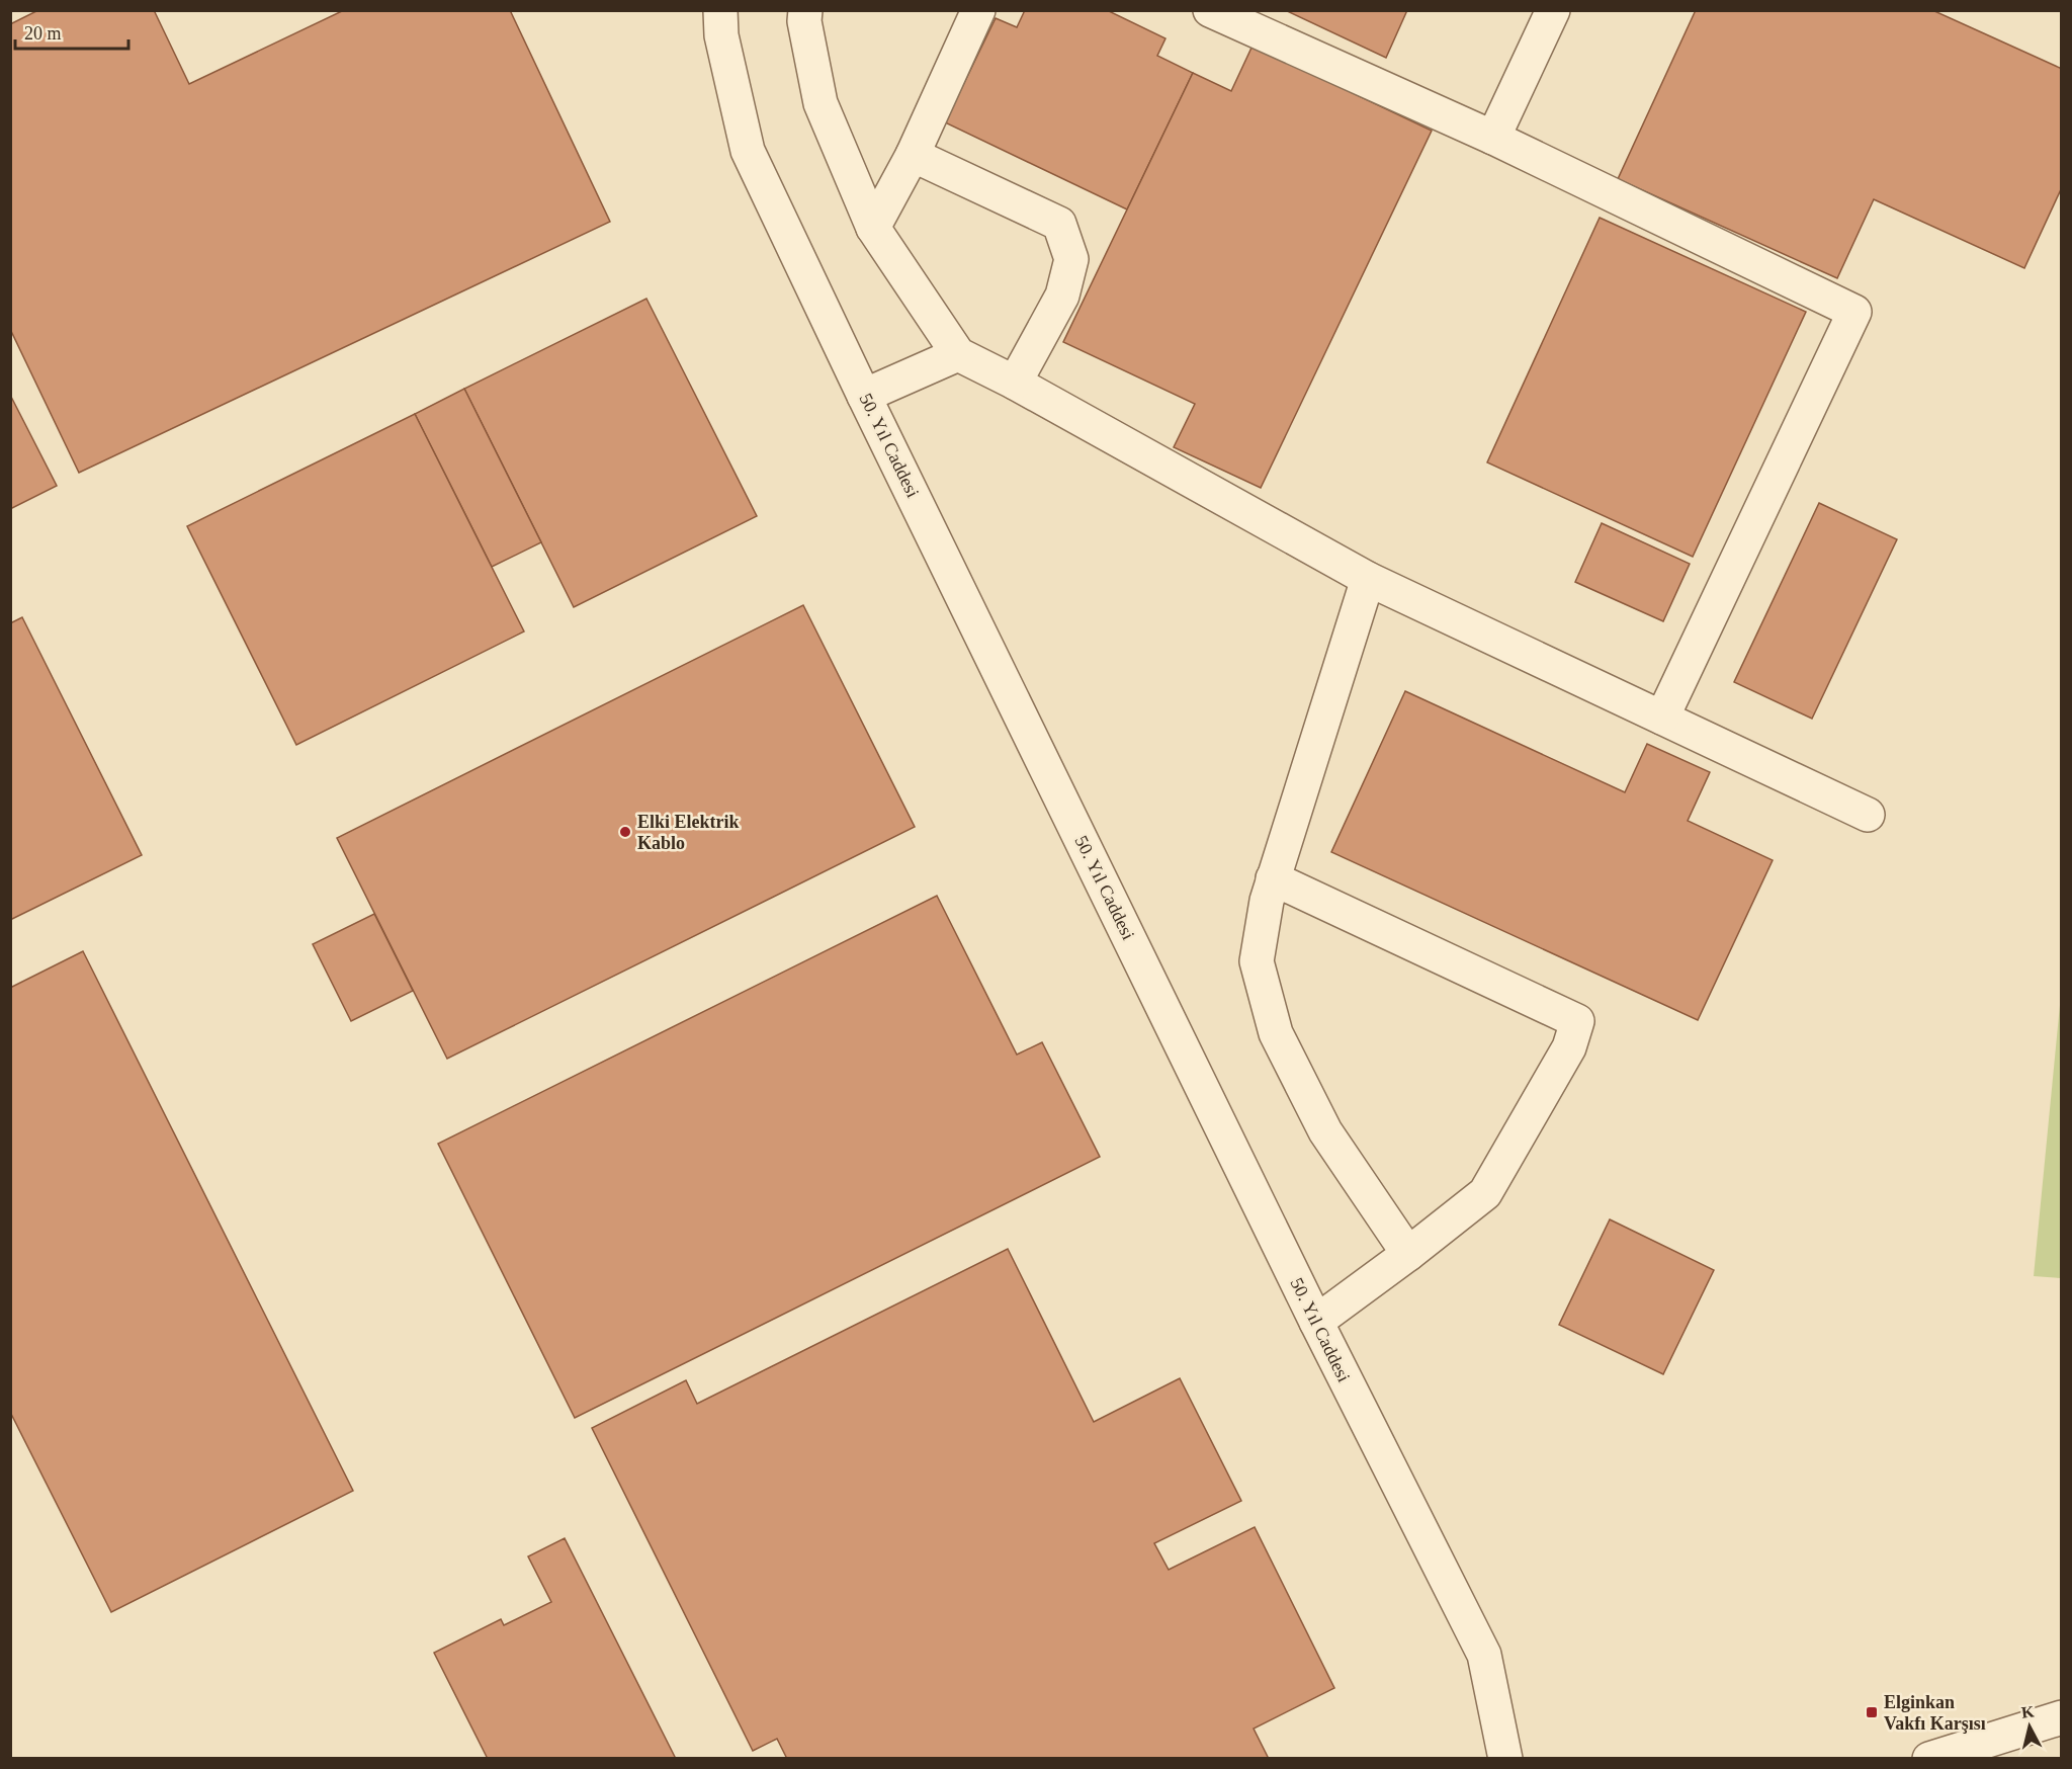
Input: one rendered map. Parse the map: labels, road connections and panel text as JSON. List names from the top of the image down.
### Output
{
  "streets": {
    "street": ["50. Yıl Caddesi"]
  },
  "places": {
    "other": ["Elki Elektrik Kablo"],
    "transit": ["Elginkan Vakfı Karşısı"]
  },
  "scale_bar": "20 m",
  "north": "top"
}
